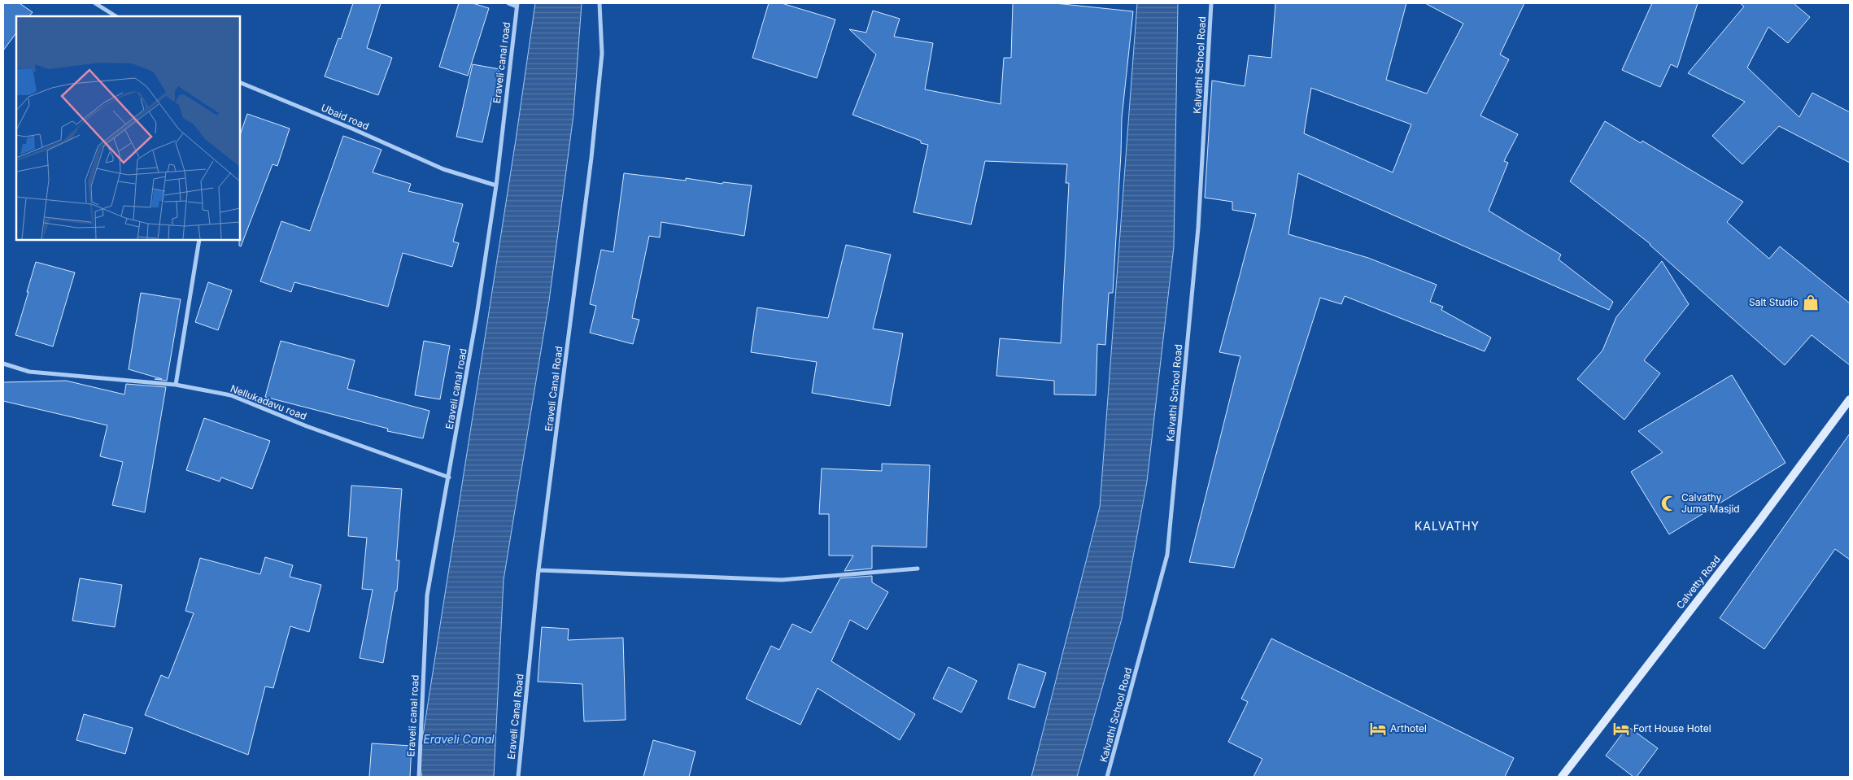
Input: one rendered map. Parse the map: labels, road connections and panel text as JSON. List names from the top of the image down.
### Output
{
  "streets": {
    "street": [
      "Eraveli canal road",
      "Kalvathi School Road",
      "Ubaid road",
      "Eraveli Canal Road",
      "Nellukadavu road",
      "Calvetty Road"
    ]
  },
  "crossings": [
    ["Eraveli canal road", "Ubaid road"],
    ["Eraveli canal road", "Nellukadavu road"]
  ],
  "districts": ["KALVATHY"],
  "water": ["Eraveli Canal"],
  "places": {
    "shop": ["Salt Studio"],
    "mosque": ["Calvathy Juma Masjid"],
    "hotel": ["Arthotel", "Fort House Hotel"]
  }
}
